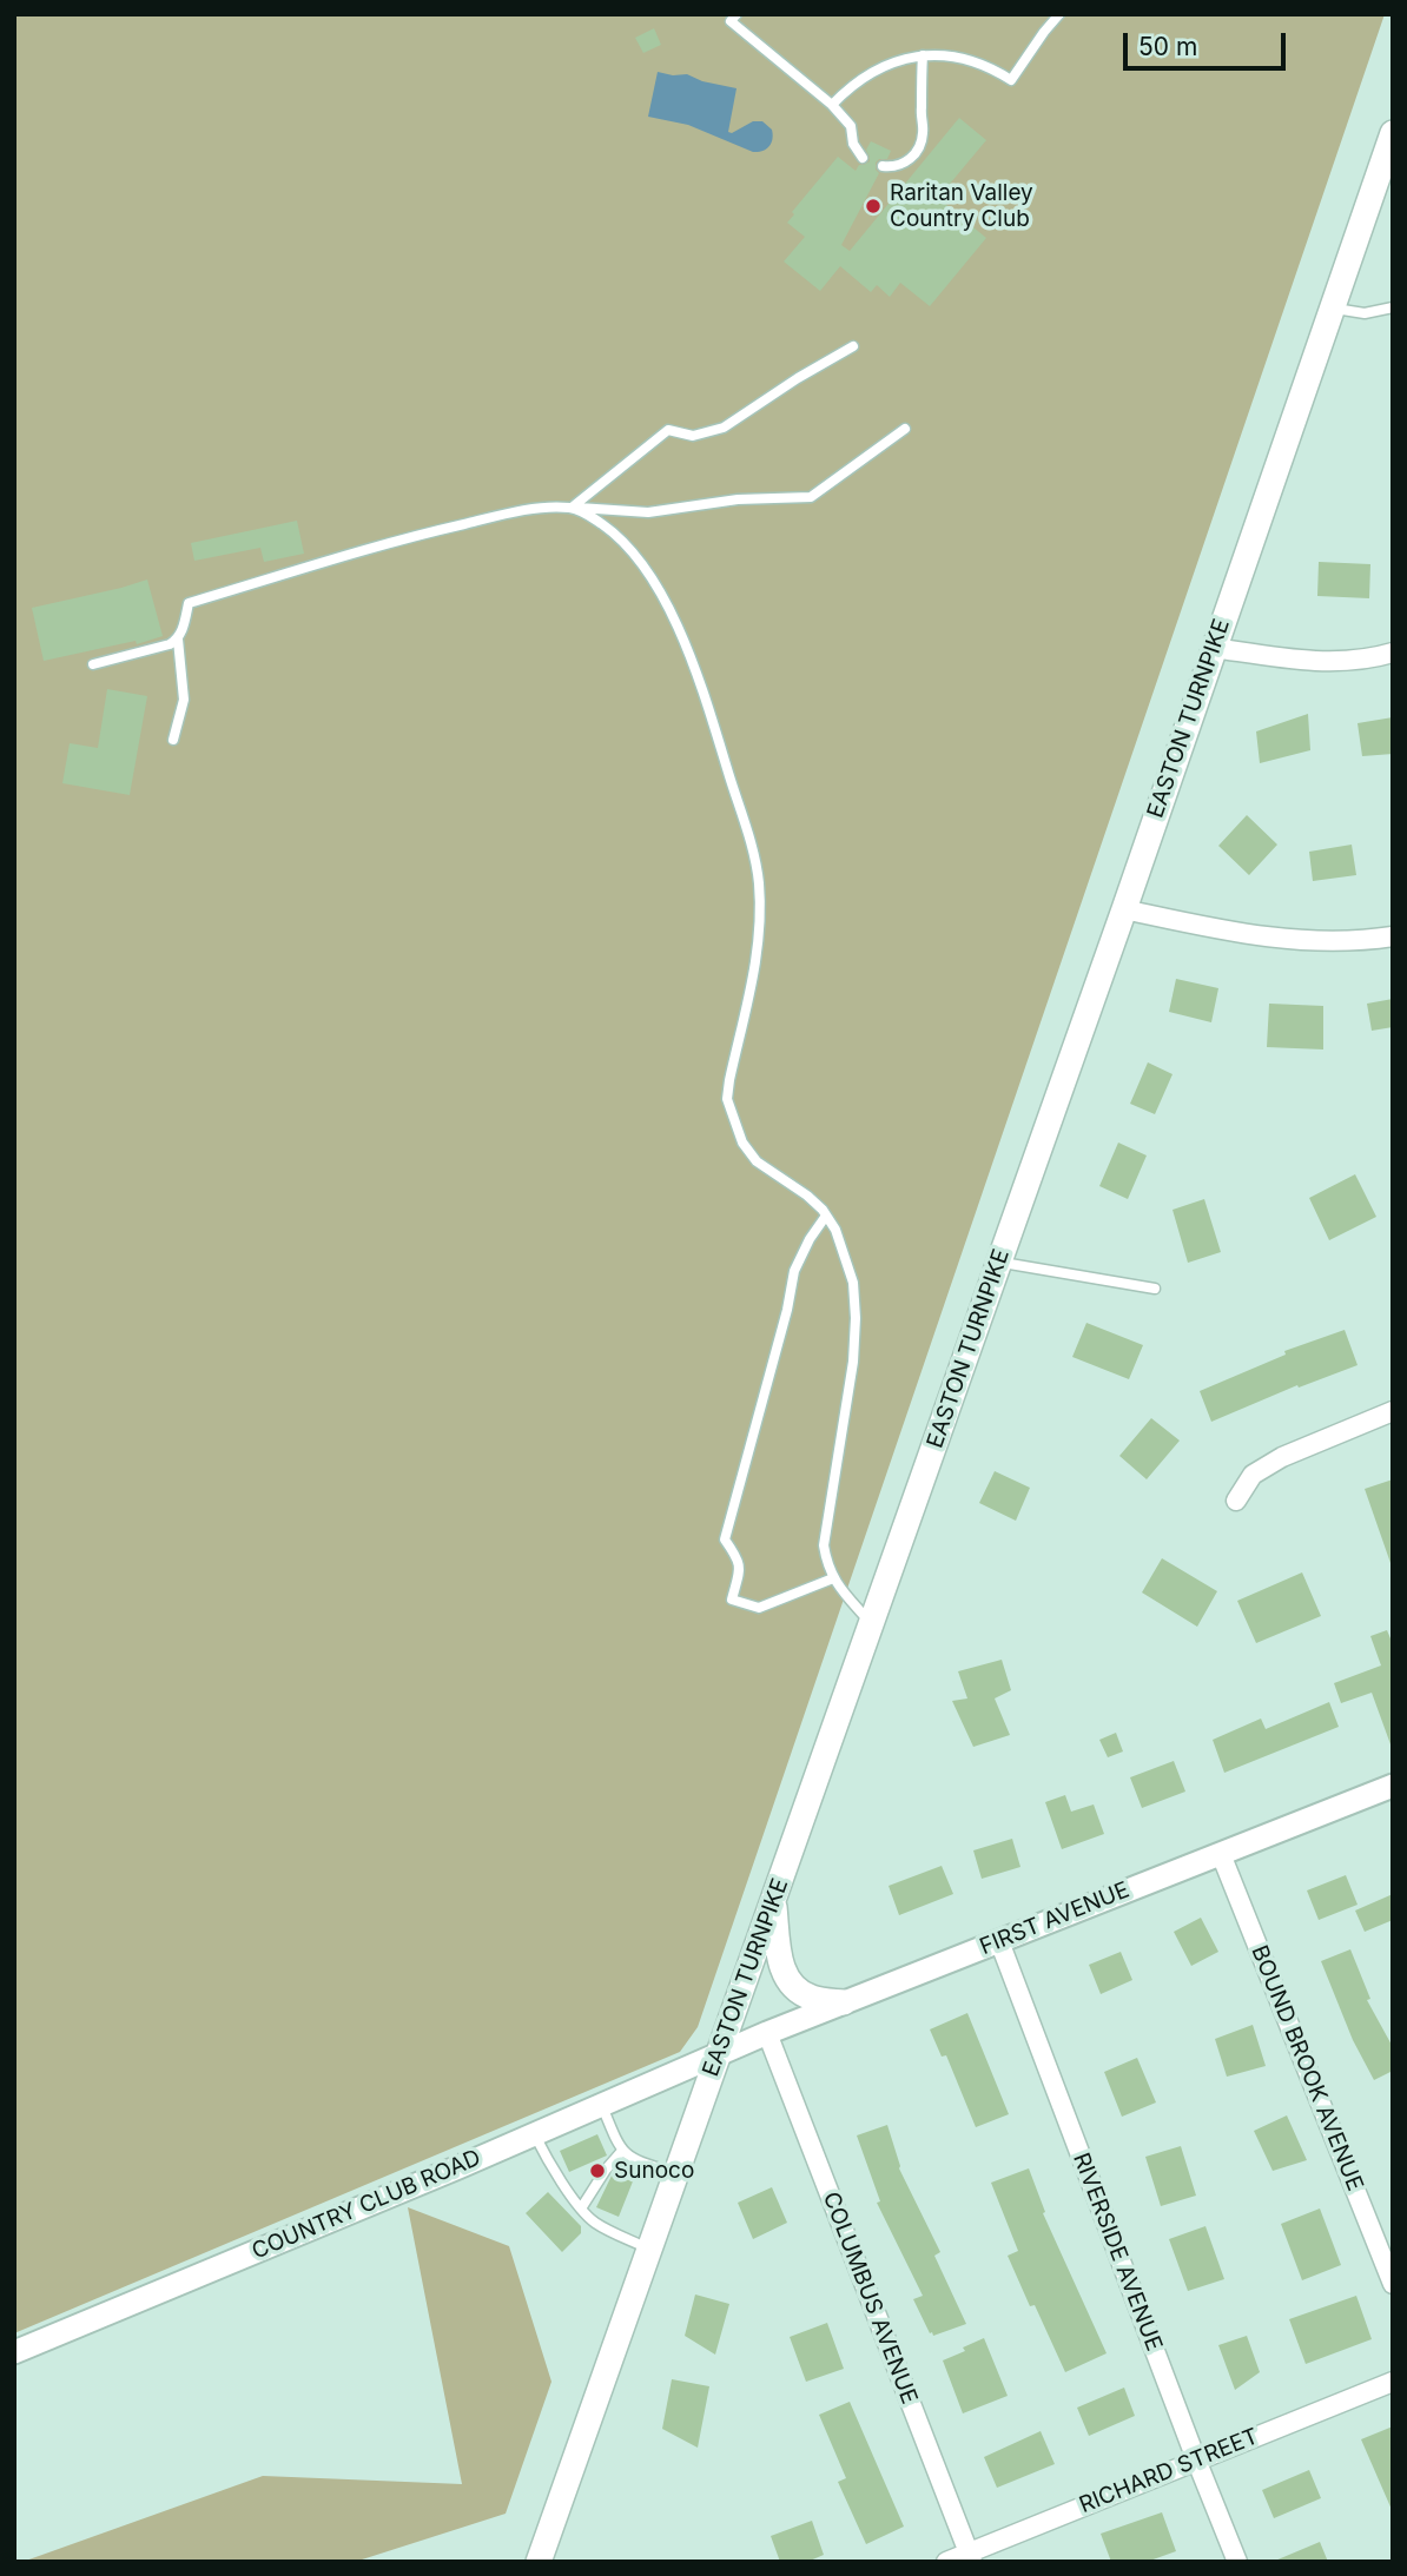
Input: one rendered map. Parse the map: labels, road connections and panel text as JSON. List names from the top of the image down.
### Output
{
  "streets": {
    "main road": ["EASTON TURNPIKE"],
    "street": [
      "FIRST AVENUE",
      "BOUND BROOK AVENUE",
      "COUNTRY CLUB ROAD",
      "RIVERSIDE AVENUE",
      "COLUMBUS AVENUE",
      "RICHARD STREET"
    ]
  },
  "crossings": [
    ["EASTON TURNPIKE", "FIRST AVENUE"],
    ["EASTON TURNPIKE", "COUNTRY CLUB ROAD"],
    ["FIRST AVENUE", "BOUND BROOK AVENUE"],
    ["FIRST AVENUE", "COUNTRY CLUB ROAD"],
    ["FIRST AVENUE", "RIVERSIDE AVENUE"],
    ["FIRST AVENUE", "COLUMBUS AVENUE"],
    ["RIVERSIDE AVENUE", "RICHARD STREET"],
    ["COLUMBUS AVENUE", "RICHARD STREET"]
  ],
  "places": ["Raritan Valley Country Club", "Sunoco"],
  "scale_bar": "50 m"
}
